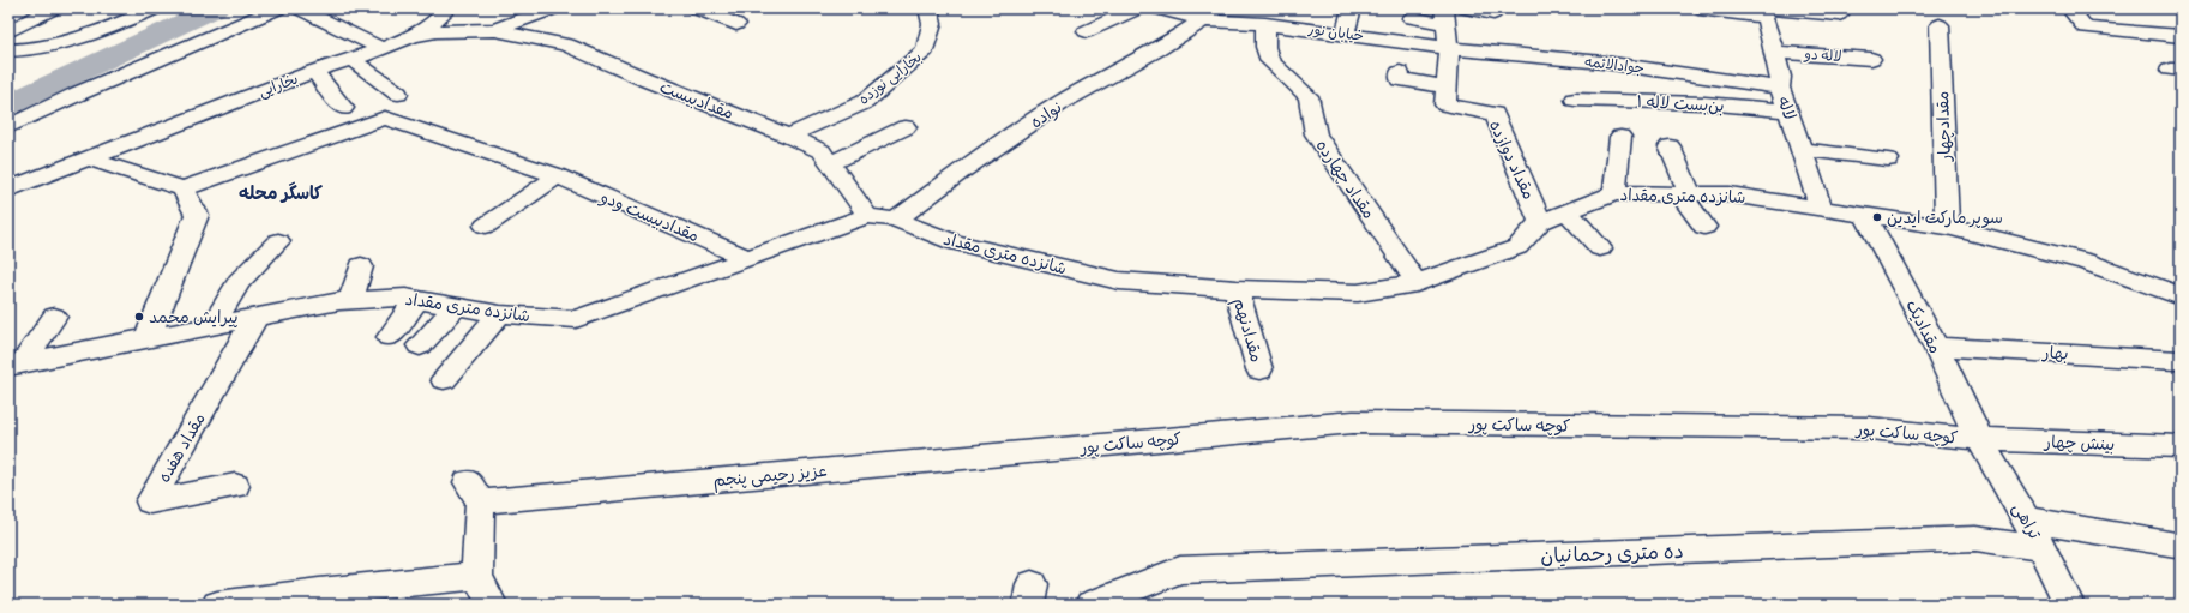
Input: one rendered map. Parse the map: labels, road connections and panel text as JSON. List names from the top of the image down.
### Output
{
  "streets": {
    "street": [
      "خیابان نور",
      "لاله دو",
      "جوادالائمه",
      "بخارایی نوزده",
      "بخارایی",
      "مقدادبیست",
      "بن‌بست لاله ۱",
      "لاله",
      "نواده",
      "مقدادچهار",
      "مقداد دوازده",
      "مقداد چهارده",
      "شانزده متری مقداد",
      "مقدادبیست ودو",
      "مقدادیک",
      "مقدادنهم",
      "بهار",
      "کوچه ساکت پور",
      "بینش چهار",
      "مقداد هفده",
      "عزیز رحیمی پنجم",
      "تراهی",
      "ده متری رحمانیان"
    ]
  },
  "crossings": [
    ["خیابان نور", "جوادالائمه"],
    ["خیابان نور", "نواده"],
    ["خیابان نور", "مقداد چهارده"],
    ["لاله دو", "لاله"],
    ["جوادالائمه", "لاله"],
    ["بخارایی نوزده", "مقدادبیست"],
    ["بخارایی", "مقدادبیست"],
    ["مقدادبیست", "شانزده متری مقداد"],
    ["بن‌بست لاله ۱", "لاله"],
    ["لاله", "شانزده متری مقداد"],
    ["نواده", "شانزده متری مقداد"],
    ["مقدادچهار", "شانزده متری مقداد"],
    ["مقداد دوازده", "شانزده متری مقداد"],
    ["مقداد چهارده", "شانزده متری مقداد"],
    ["شانزده متری مقداد", "مقدادبیست ودو"],
    ["شانزده متری مقداد", "مقدادیک"],
    ["شانزده متری مقداد", "مقدادنهم"],
    ["شانزده متری مقداد", "مقداد هفده"],
    ["مقدادیک", "بهار"],
    ["مقدادیک", "کوچه ساکت پور"],
    ["مقدادیک", "بینش چهار"],
    ["مقدادیک", "تراهی"],
    ["کوچه ساکت پور", "بینش چهار"],
    ["کوچه ساکت پور", "عزیز رحیمی پنجم"],
    ["کوچه ساکت پور", "تراهی"],
    ["بینش چهار", "تراهی"],
    ["تراهی", "ده متری رحمانیان"]
  ],
  "districts": ["کاسگر محله"],
  "places": ["سوپر مارکت ایدین", "پیرایش محمد"]
}
